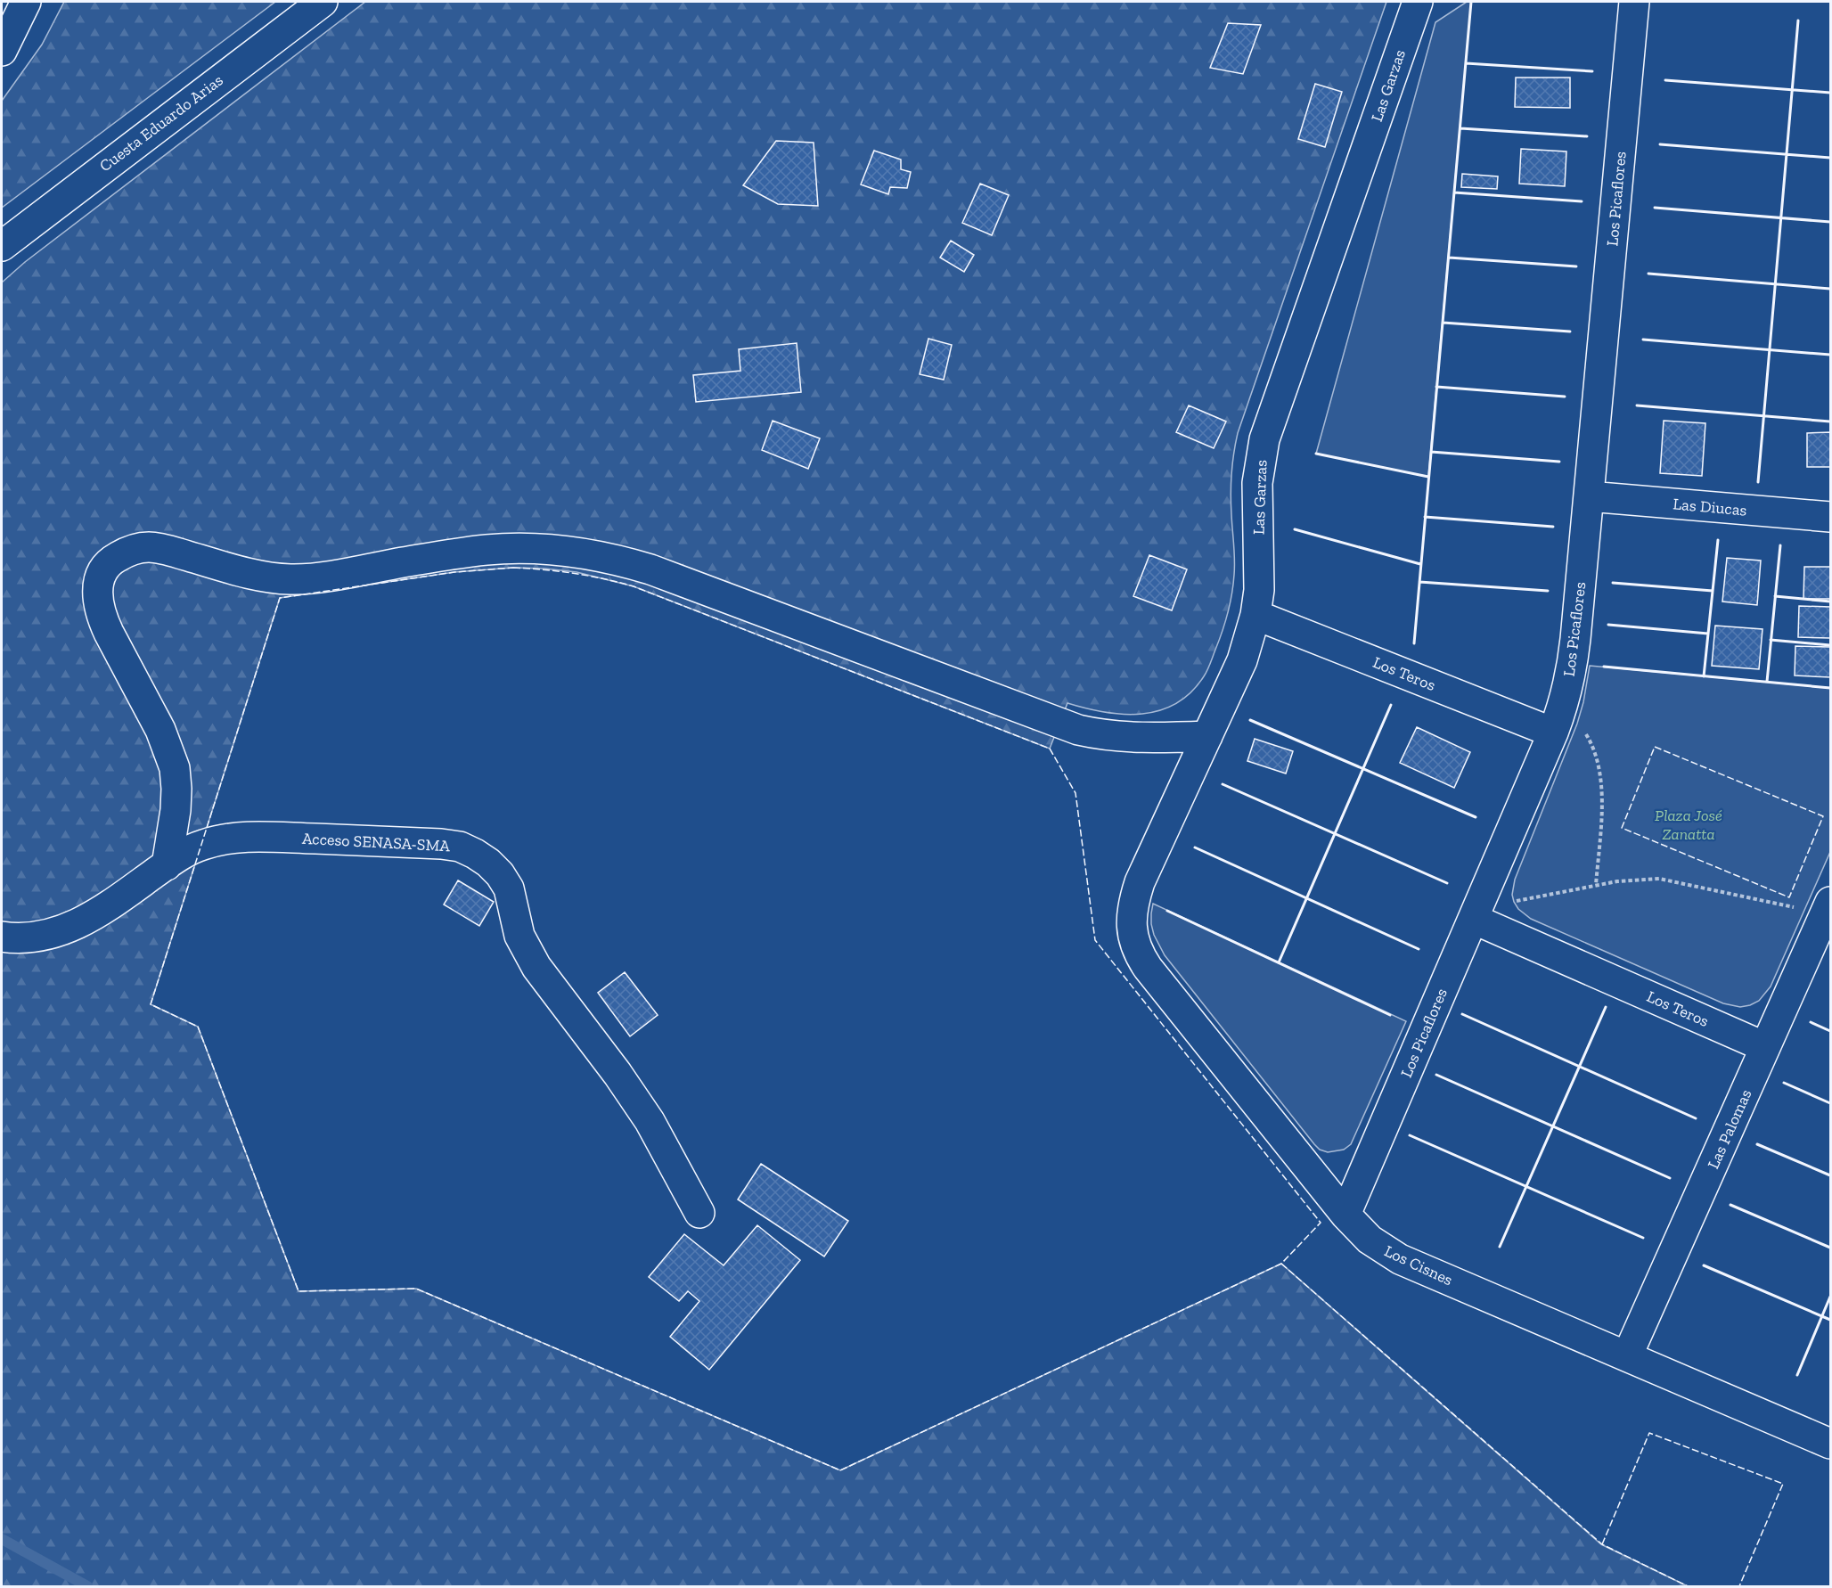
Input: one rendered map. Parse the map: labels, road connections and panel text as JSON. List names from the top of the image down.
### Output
{
  "streets": {
    "street": [
      "Las Garzas",
      "Cuesta Eduardo Arias",
      "Los Picaflores",
      "Las Diucas",
      "Los Teros",
      "Acceso SENASA-SMA",
      "Las Palomas",
      "Los Cisnes"
    ]
  },
  "crossings": [
    ["Las Garzas", "Los Teros"],
    ["Las Garzas", "Los Cisnes"],
    ["Los Picaflores", "Las Diucas"],
    ["Los Picaflores", "Los Teros"],
    ["Los Picaflores", "Los Cisnes"],
    ["Los Teros", "Las Palomas"],
    ["Las Palomas", "Los Cisnes"]
  ],
  "parks": ["Plaza José Zanatta"]
}
